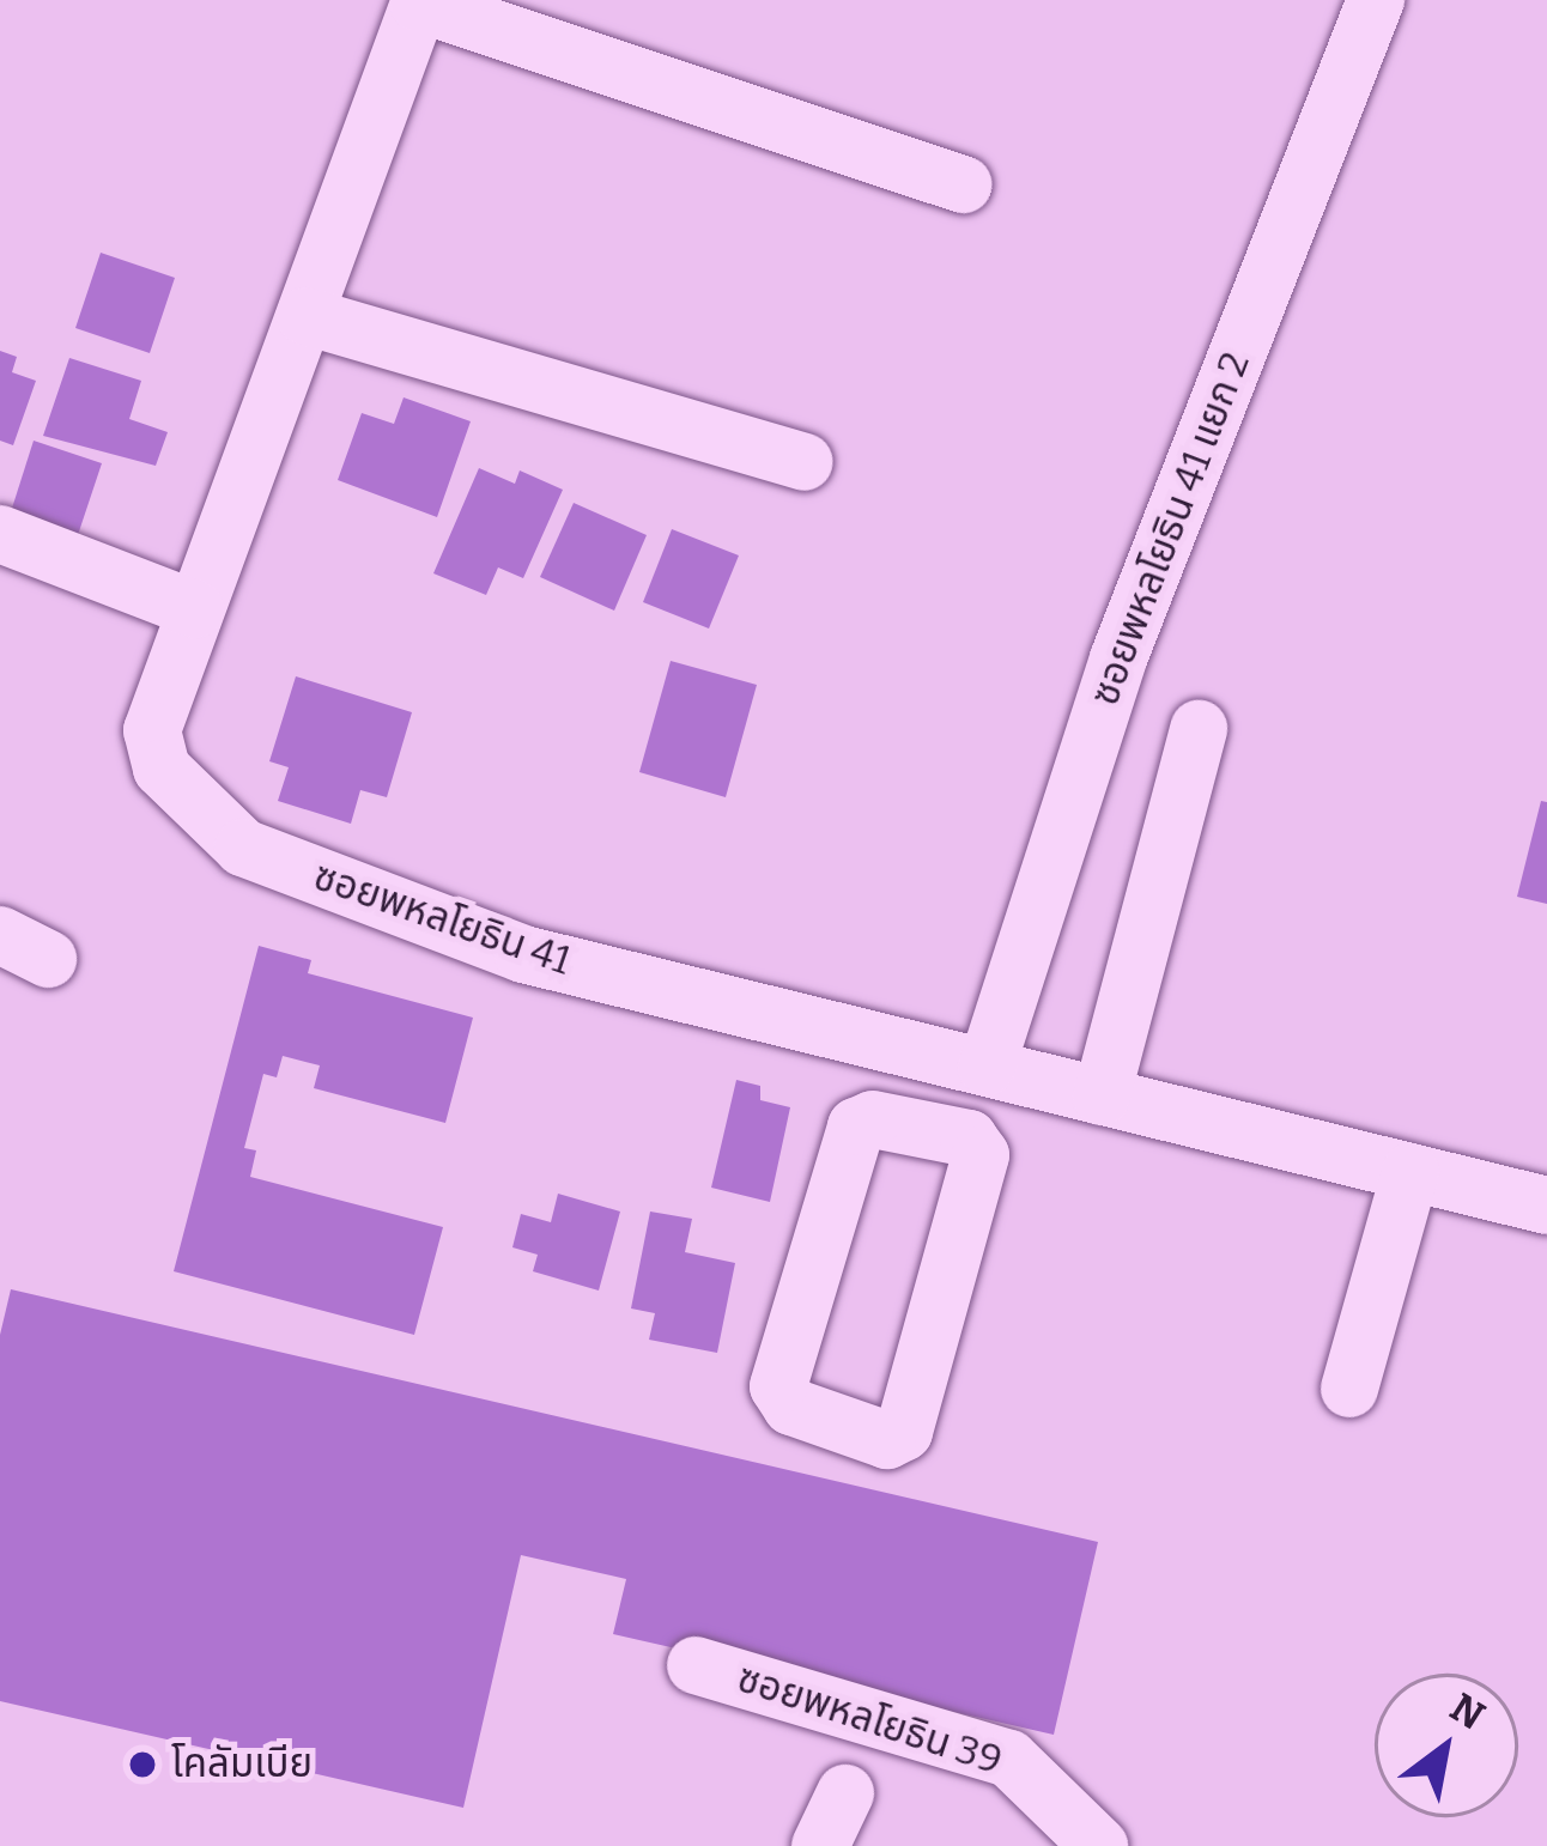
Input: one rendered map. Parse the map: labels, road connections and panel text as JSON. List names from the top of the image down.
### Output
{
  "streets": {
    "street": ["ซอยพหลโยธิน 41 แยก 2", "ซอยพหลโยธิน 41", "ซอยพหลโยธิน 39"]
  },
  "crossings": [
    ["ซอยพหลโยธิน 41 แยก 2", "ซอยพหลโยธิน 41"]
  ],
  "places": ["โคลัมเบีย"],
  "north": "top right"
}
